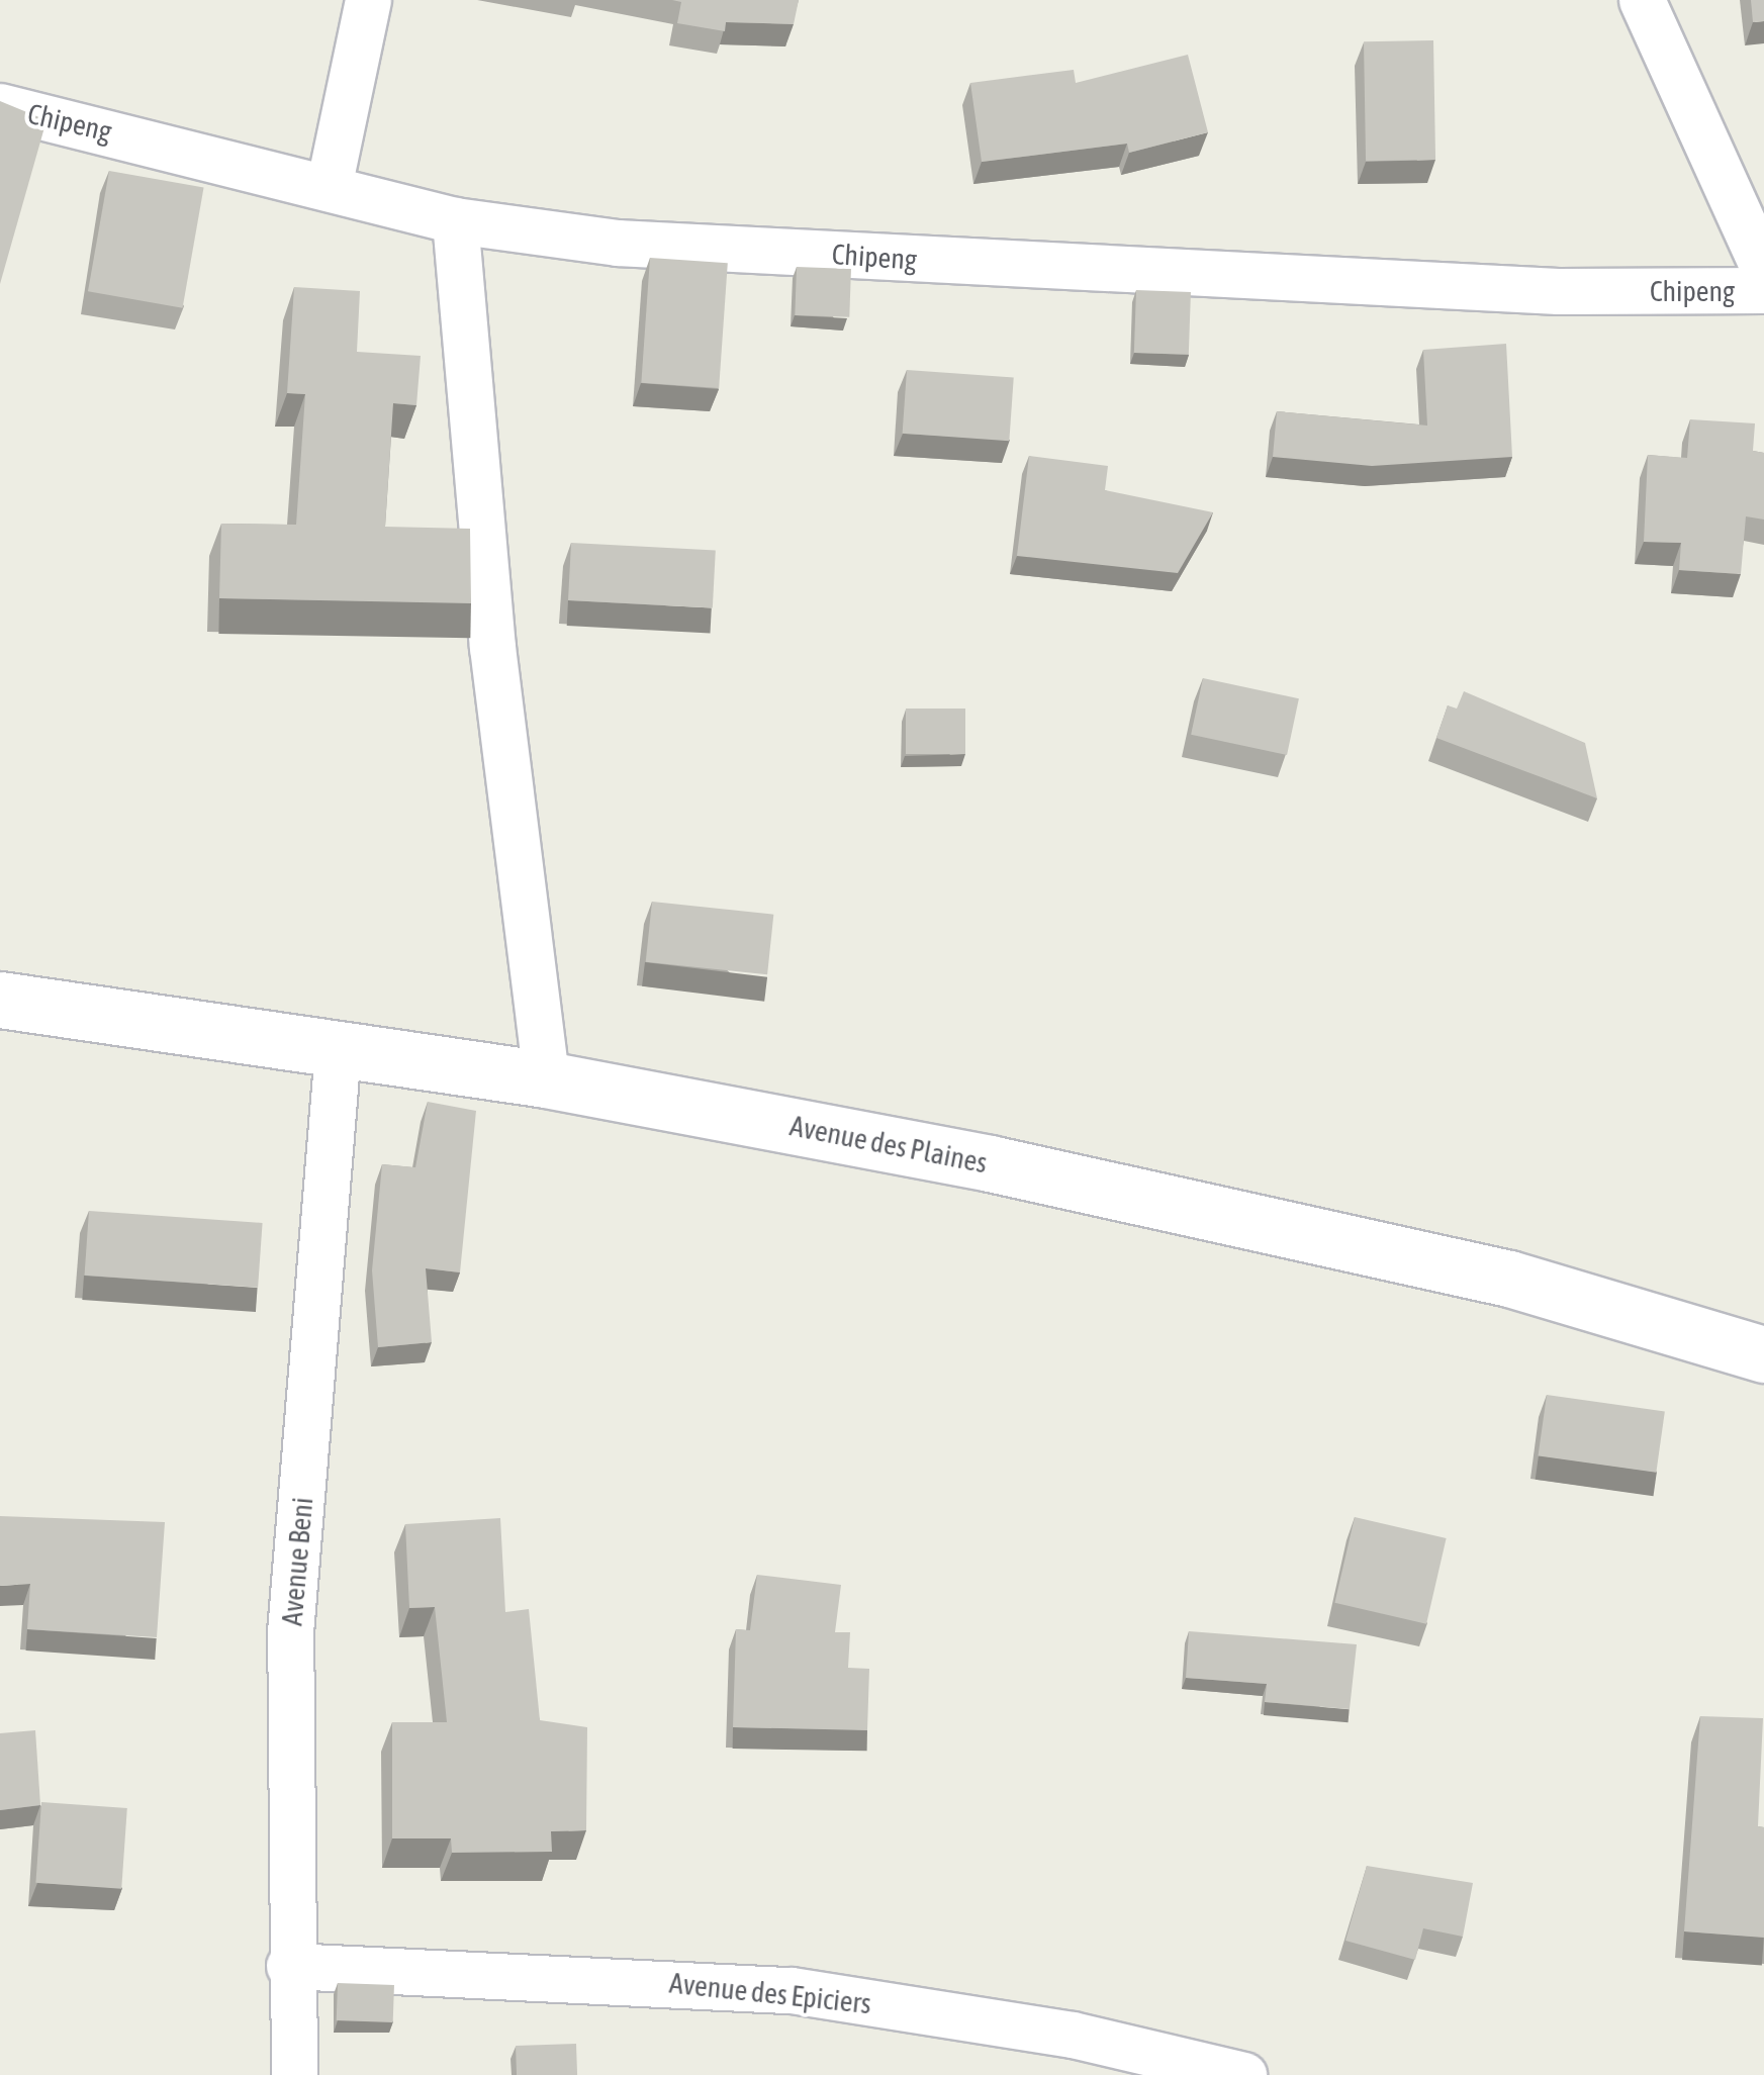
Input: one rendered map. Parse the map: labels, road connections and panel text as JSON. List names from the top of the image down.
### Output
{
  "streets": {
    "street": [
      "Chipeng",
      "Avenue des Plaines",
      "Avenue Beni",
      "Avenue des Epiciers"
    ]
  },
  "crossings": [
    ["Avenue des Plaines", "Avenue Beni"],
    ["Avenue Beni", "Avenue des Epiciers"]
  ]
}
